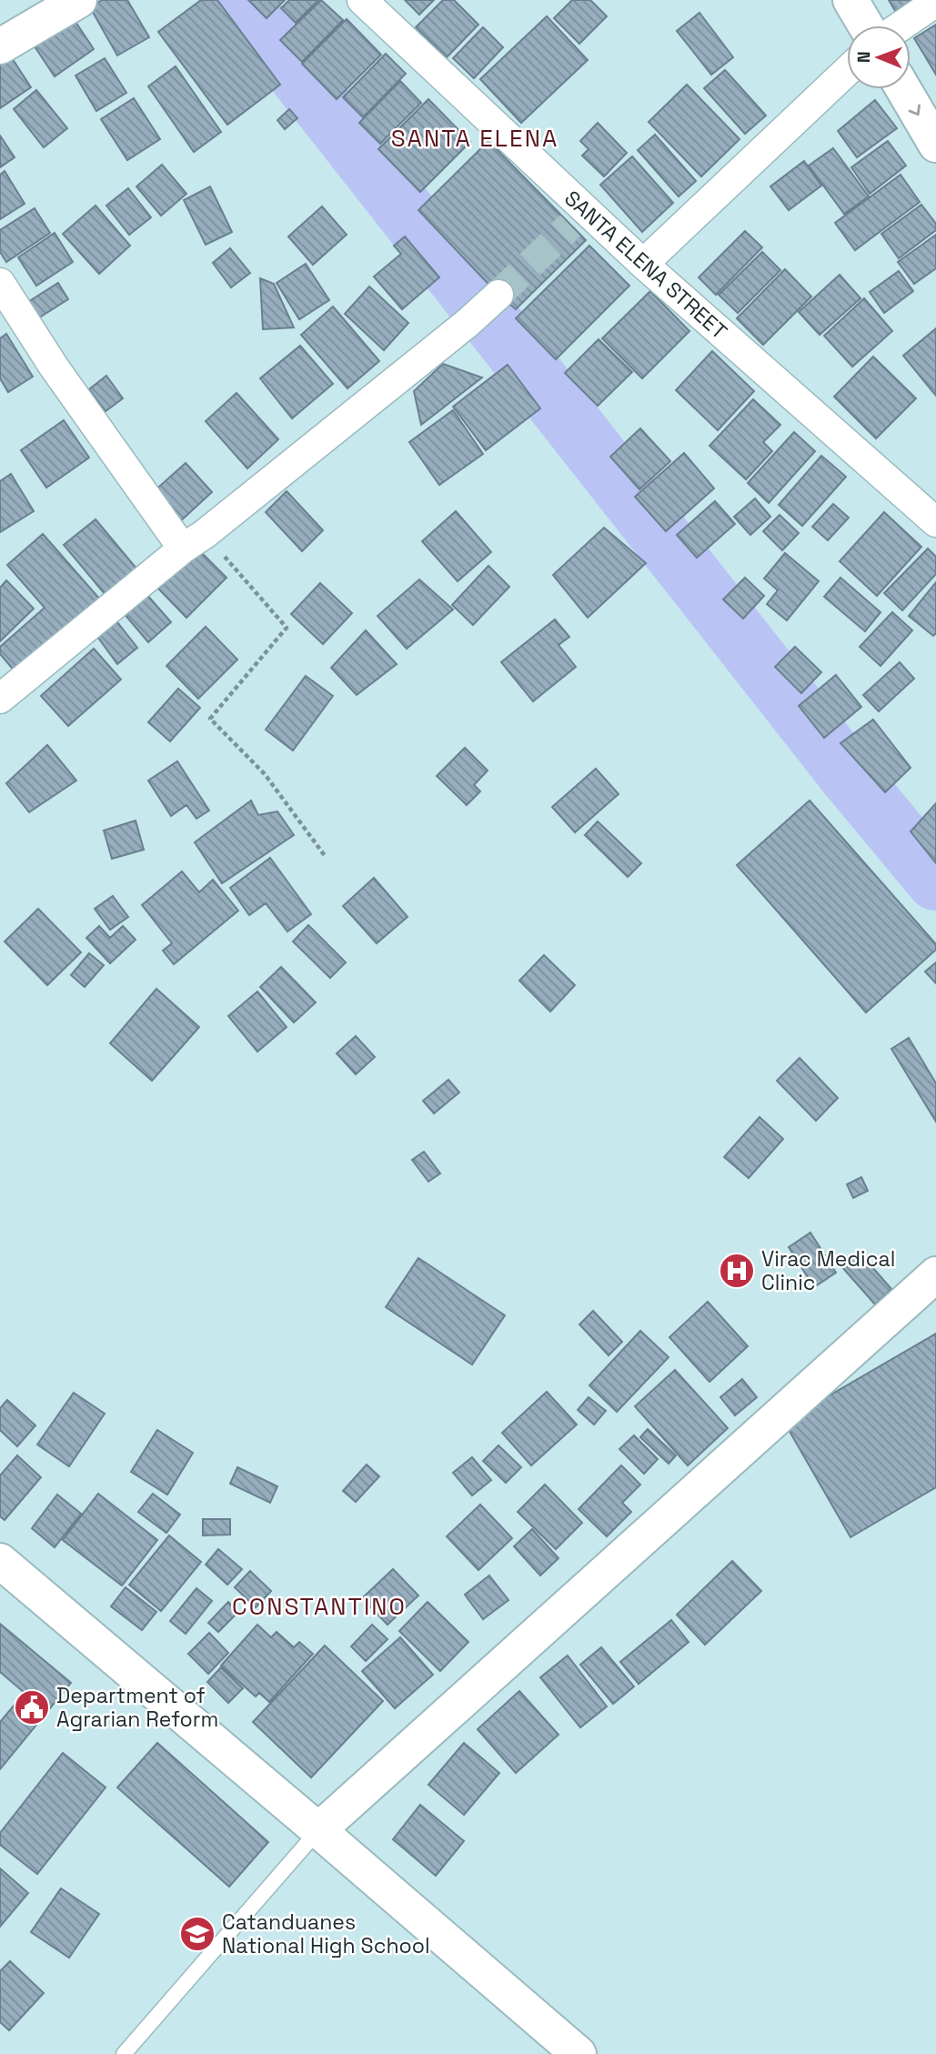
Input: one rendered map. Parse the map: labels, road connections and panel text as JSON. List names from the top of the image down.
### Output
{
  "streets": {
    "street": ["SANTA ELENA STREET"]
  },
  "districts": ["SANTA ELENA", "CONSTANTINO"],
  "places": {
    "hospital": ["Virac Medical Clinic"],
    "public building": ["Department of Agrarian Reform"],
    "school or university": ["Catanduanes National High School"]
  },
  "north": "left"
}
